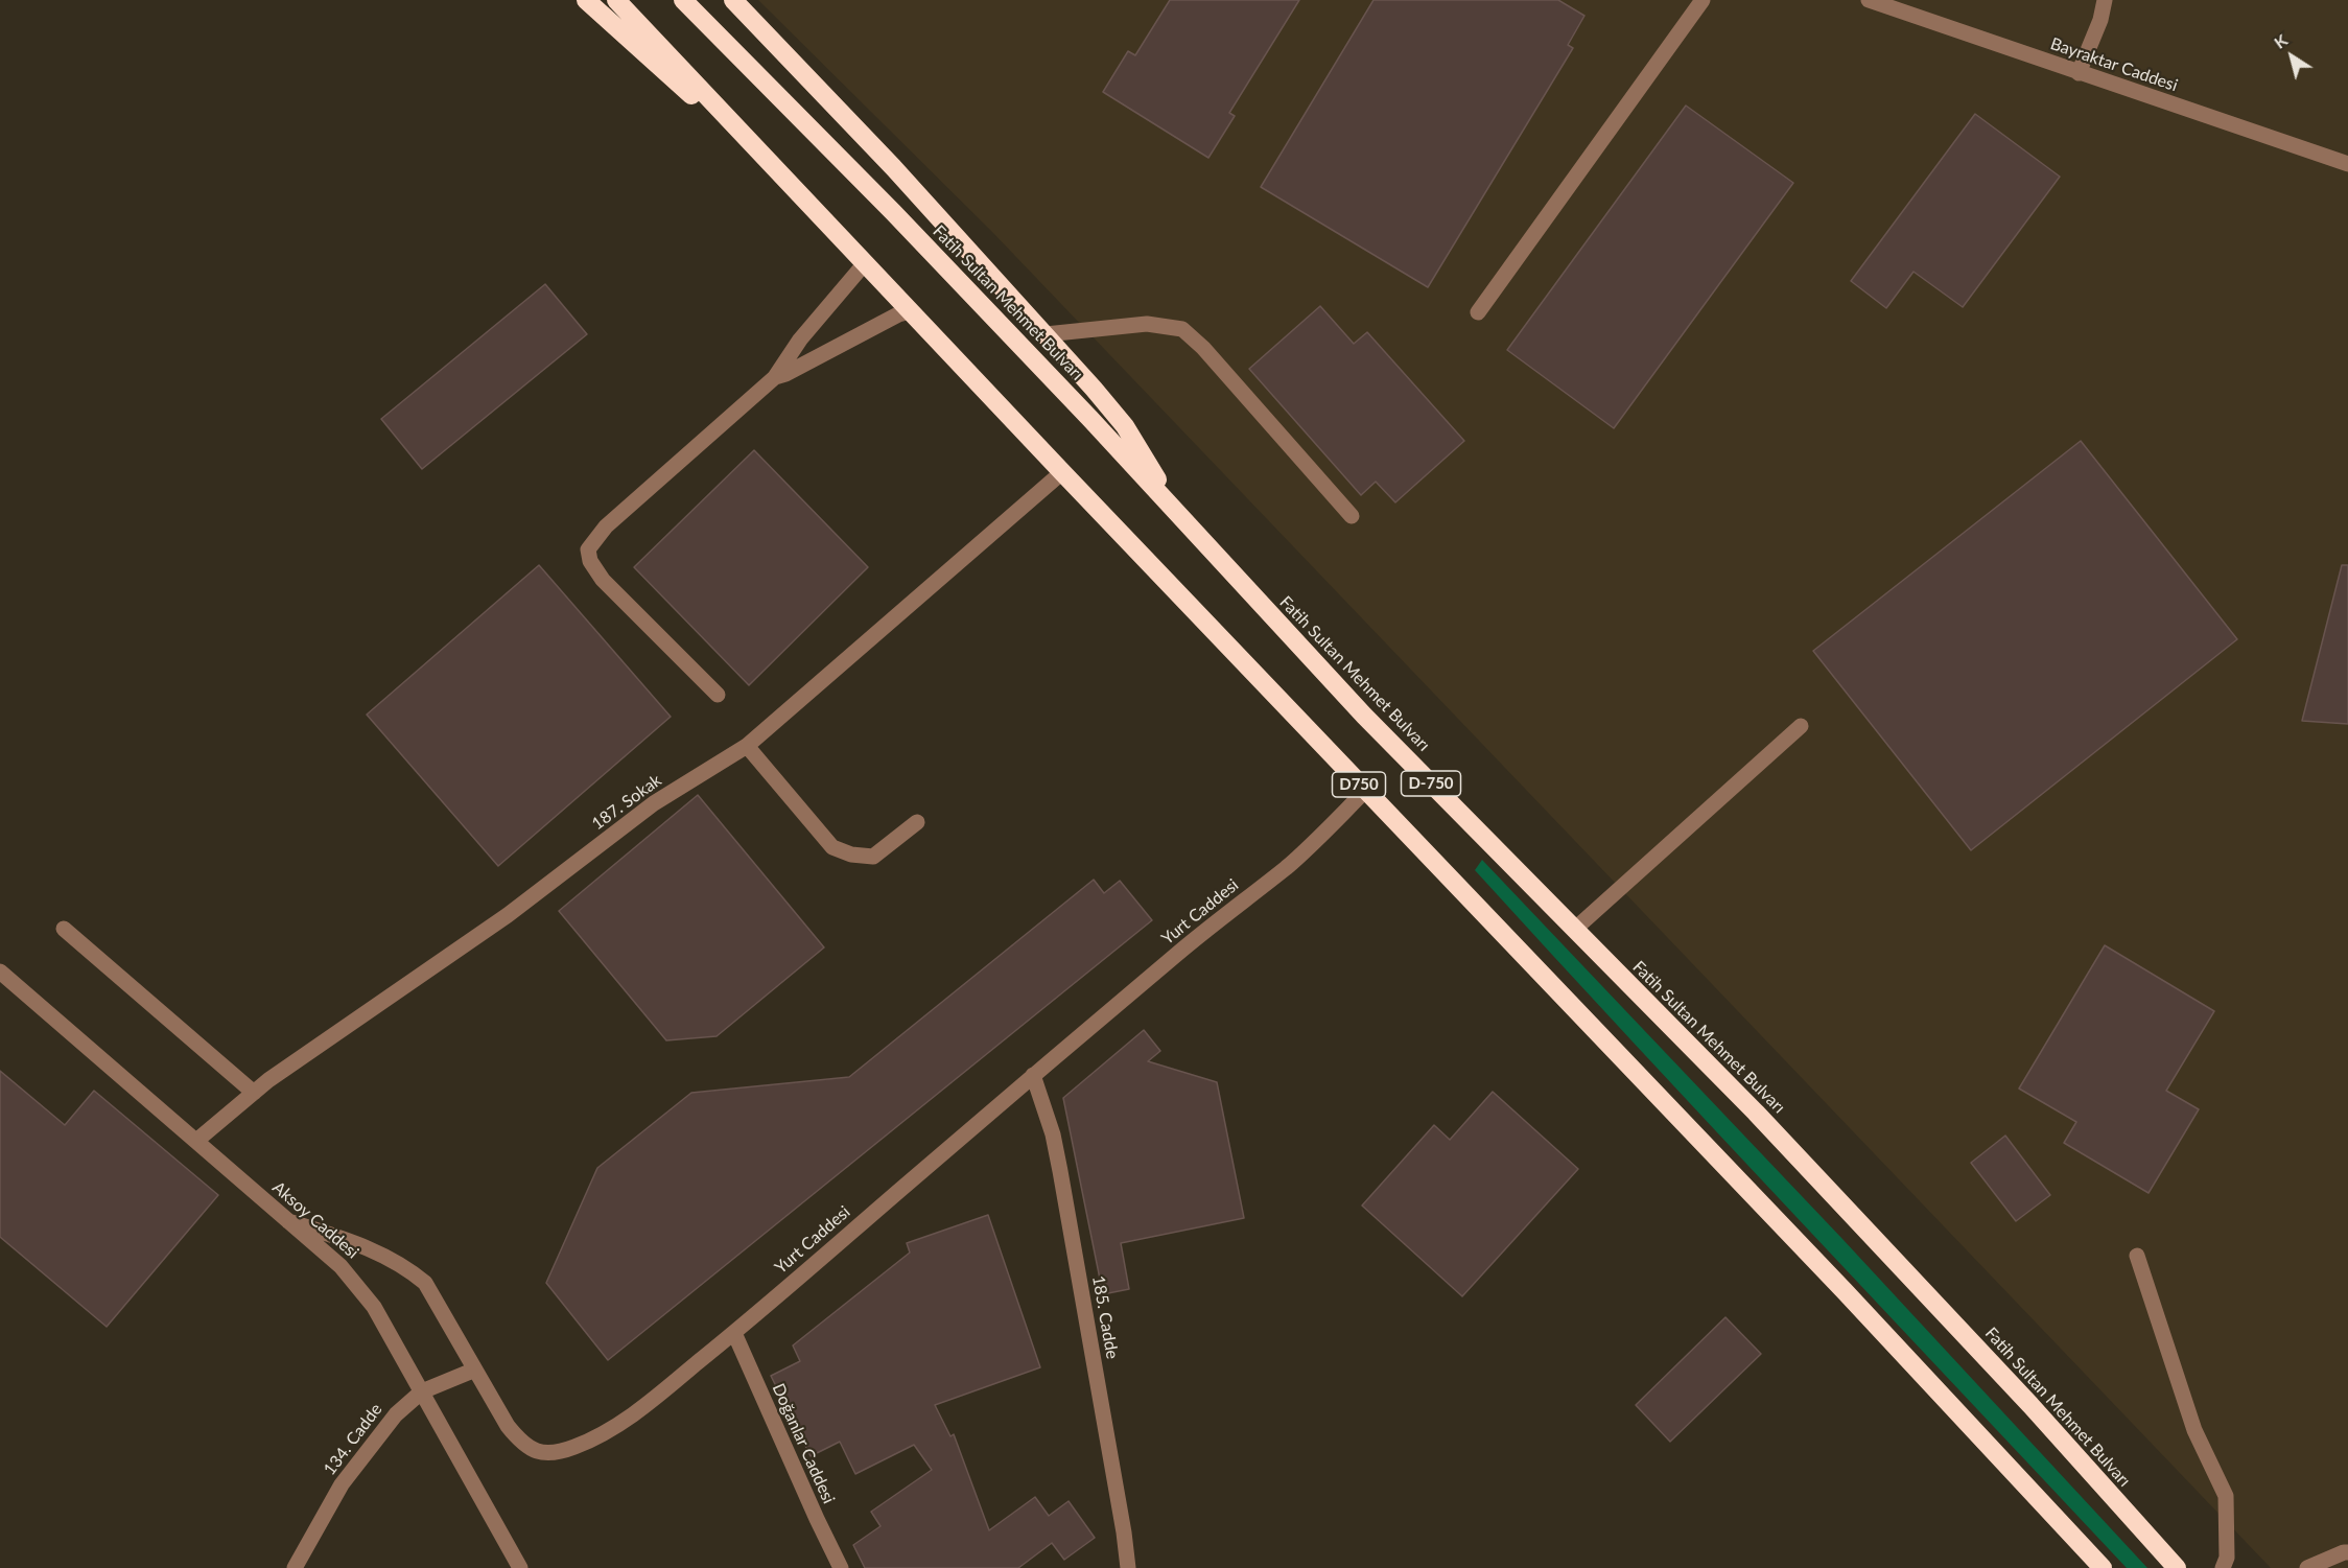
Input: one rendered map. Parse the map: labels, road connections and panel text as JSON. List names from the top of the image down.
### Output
{
  "streets": {
    "highway": ["Fatih Sultan Mehmet Bulvarı", "D-750", "D750"],
    "street": [
      "Bayraktar Caddesi",
      "187. Sokak",
      "Yurt Caddesi",
      "Aksoy Caddesi",
      "185. Cadde",
      "134. Cadde",
      "Doğanlar Caddesi"
    ]
  },
  "crossings": [
    ["D750", "187. Sokak"],
    ["D750", "Yurt Caddesi"],
    ["187. Sokak", "Aksoy Caddesi"],
    ["Yurt Caddesi", "Aksoy Caddesi"],
    ["Yurt Caddesi", "185. Cadde"],
    ["Yurt Caddesi", "134. Cadde"],
    ["Yurt Caddesi", "Doğanlar Caddesi"],
    ["Aksoy Caddesi", "134. Cadde"]
  ],
  "north": "top left"
}
